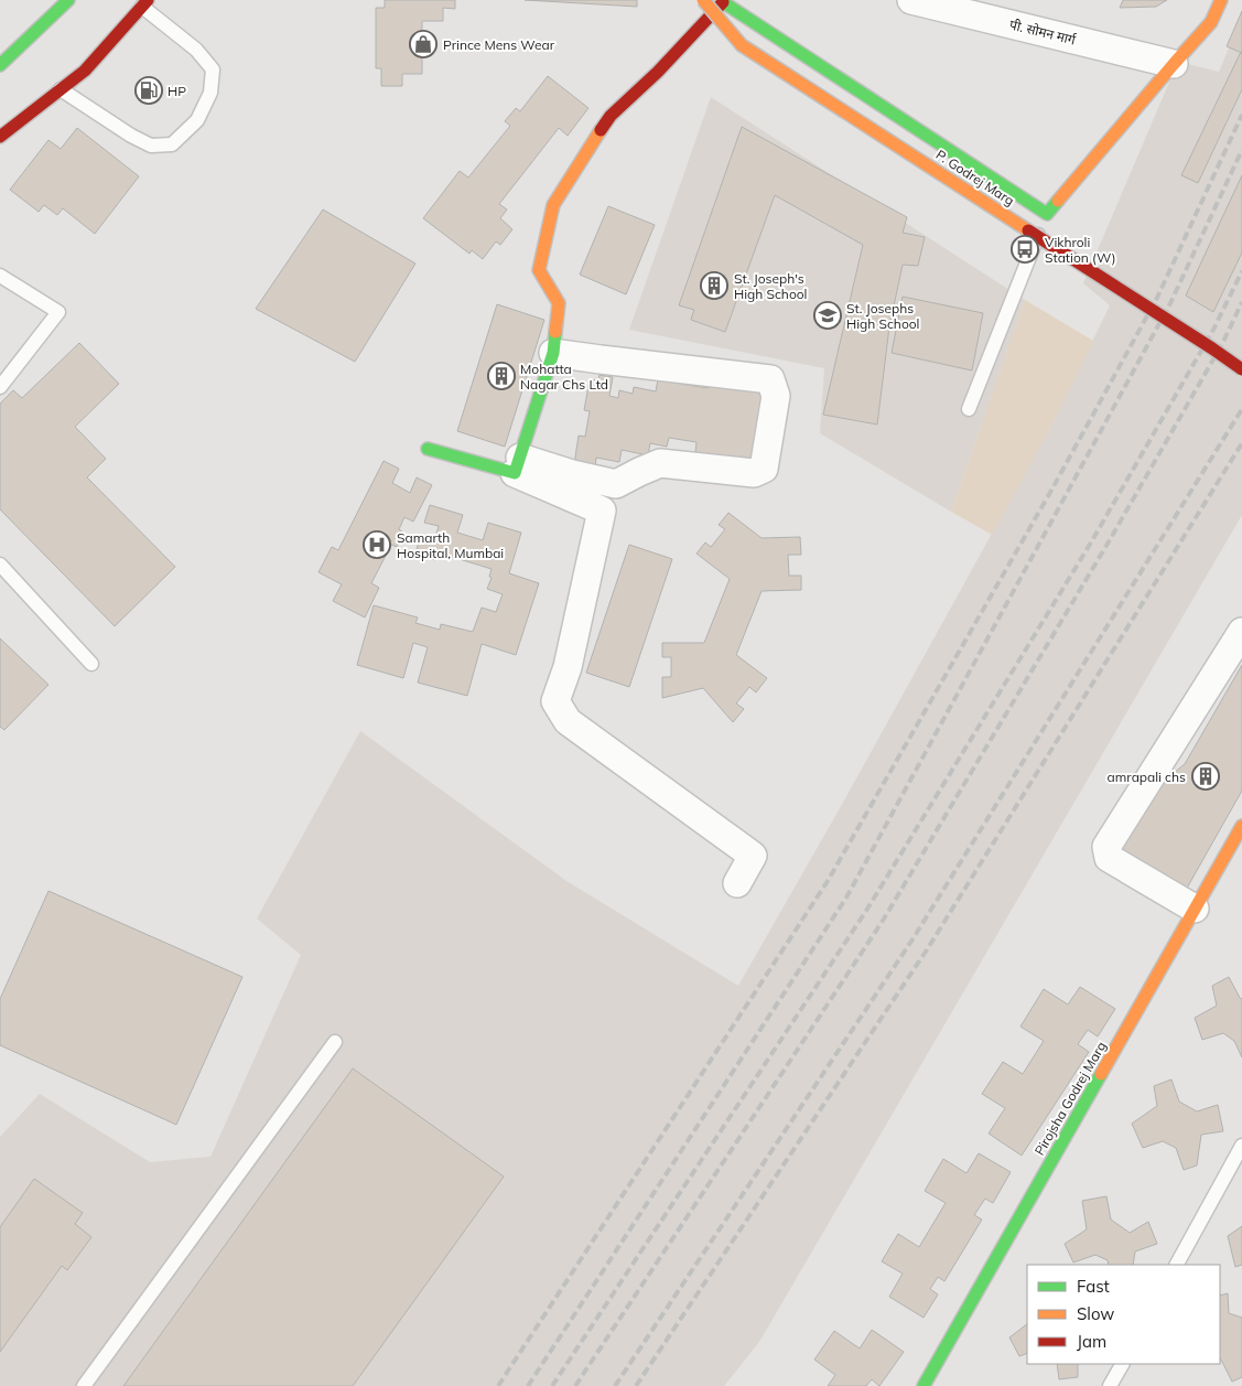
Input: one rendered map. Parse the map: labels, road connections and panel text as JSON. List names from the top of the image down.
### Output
{
  "streets": {
    "street": ["पी. सोमन मार्ग", "P. Godrej Marg", "Pirojsha Godrej Marg"]
  },
  "places": {
    "shop": ["Prince Mens Wear"],
    "fuel station": ["HP"],
    "bus stop": ["Vikhroli Station (W)"],
    "building": ["St. Joseph's High School", "Mohatta Nagar Chs Ltd", "amrapali chs"],
    "school or university": ["St. Josephs High School"],
    "hospital": ["Samarth Hospital, Mumbai"]
  },
  "legend": ["Fast", "Slow", "Jam"]
}
